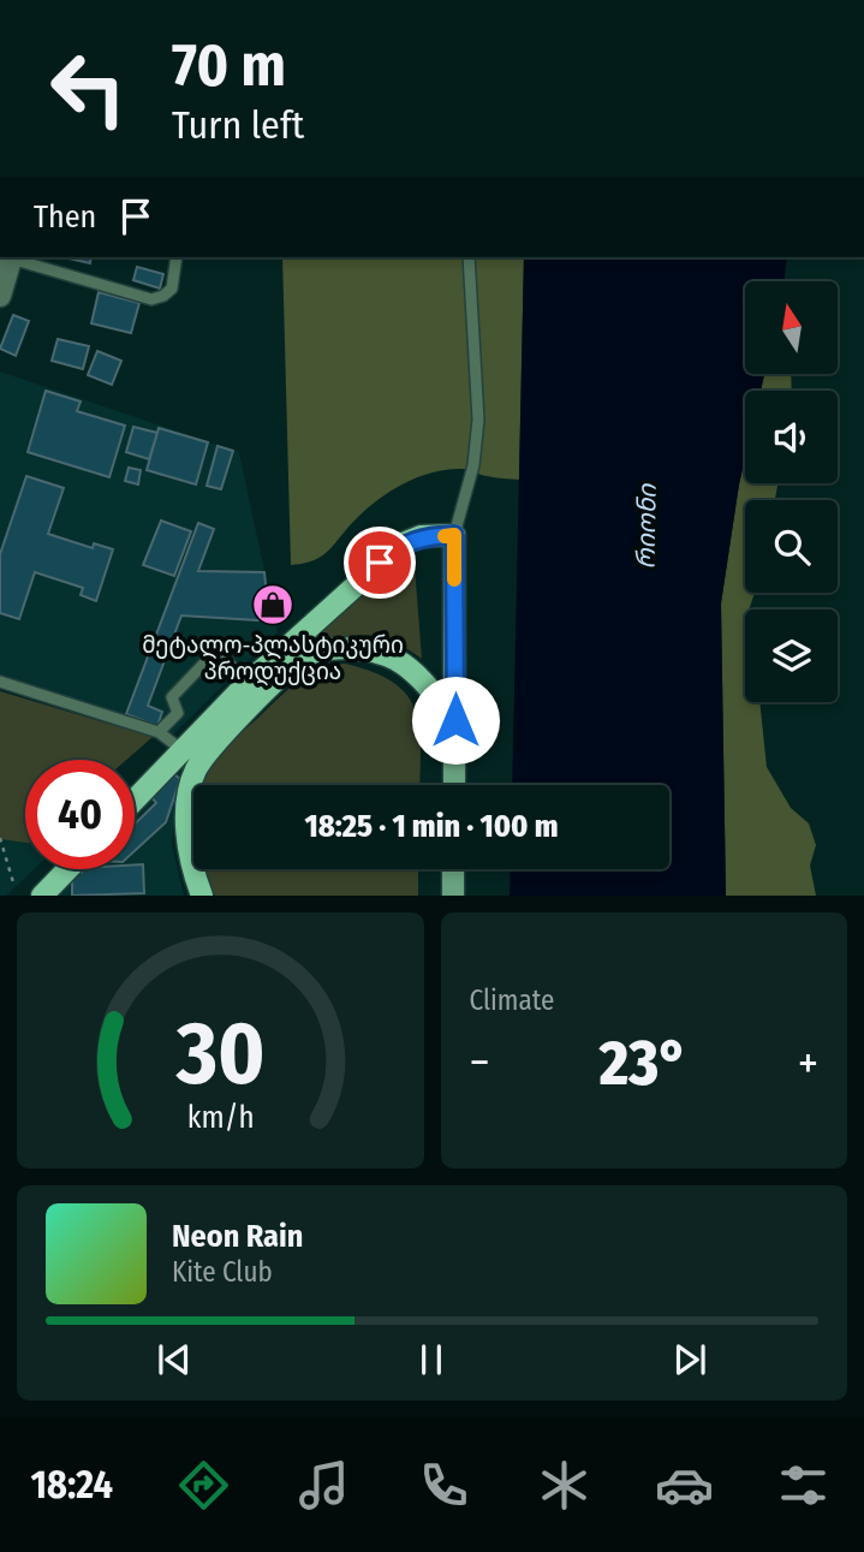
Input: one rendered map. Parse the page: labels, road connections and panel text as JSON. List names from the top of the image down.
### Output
{
  "water": ["რიონი"],
  "places": {
    "shop": ["მეტალო-პლასტიკური პროდუქცია"]
  },
  "north": "top",
  "page": {
    "turn": ["70 m", "Turn left"],
    "then": "Then",
    "limit": "40",
    "trip": "18:25 · 1 min · 100 m",
    "tile": "Climate",
    "heat": ["−", "23°", "+"],
    "song": ["Neon Rain", "Kite Club"],
    "tabs": "18:24",
    "gauge": ["30", "km/h"]
  }
}
